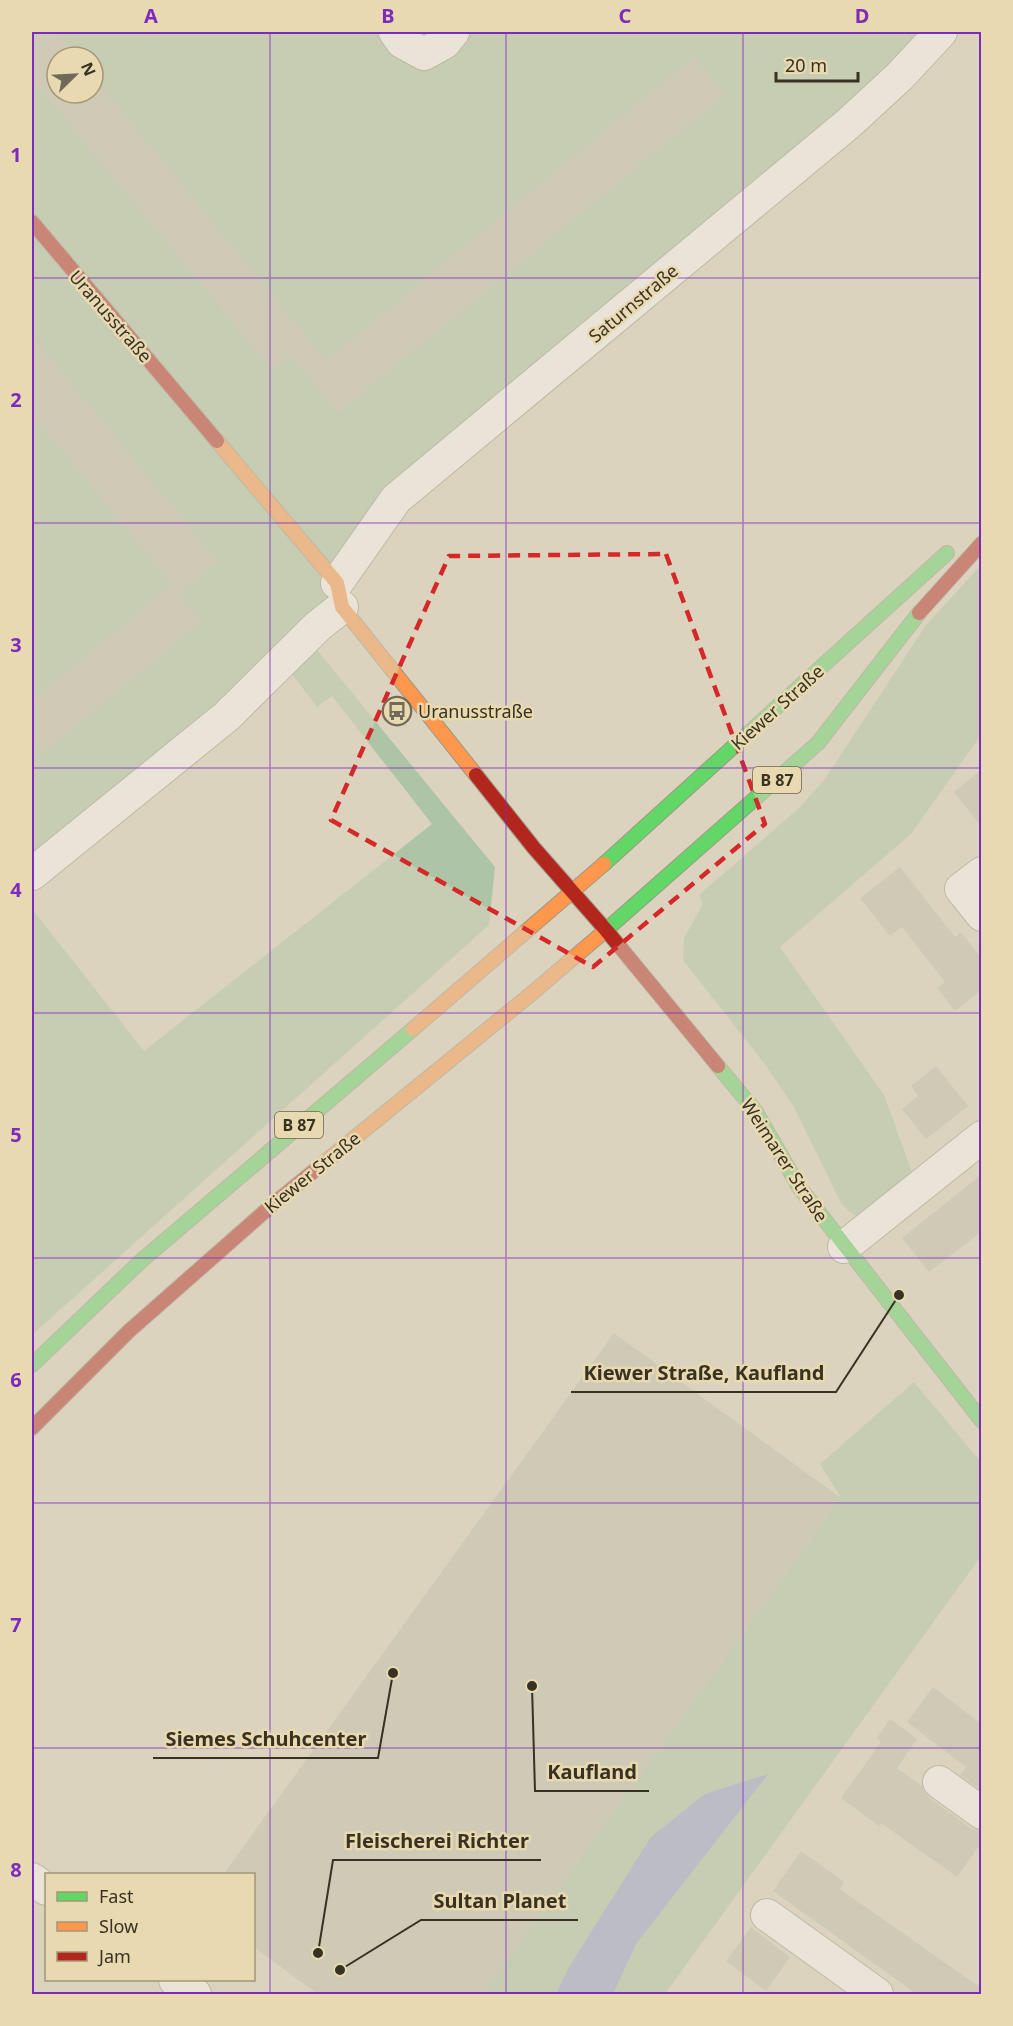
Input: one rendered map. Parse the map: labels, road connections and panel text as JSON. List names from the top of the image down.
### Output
{
  "streets": {
    "main road": [
      "Uranusstraße",
      "Kiewer Straße",
      "B 87",
      "Weimarer Straße"
    ],
    "street": ["Saturnstraße"]
  },
  "crossings": [
    ["Saturnstraße", "Uranusstraße"],
    ["Uranusstraße", "Kiewer Straße"],
    ["Kiewer Straße", "Weimarer Straße"]
  ],
  "places": {
    "bus stop": ["Uranusstraße"],
    "other": [
      "Kiewer Straße, Kaufland",
      "Siemes Schuhcenter",
      "Kaufland",
      "Fleischerei Richter",
      "Sultan Planet"
    ]
  },
  "legend": ["Fast", "Slow", "Jam"],
  "scale_bar": "20 m",
  "north": "top right",
  "grid": {
    "columns": [
      "A",
      "B",
      "C",
      "D"
    ],
    "rows": [
      "1",
      "2",
      "3",
      "4",
      "5",
      "6",
      "7",
      "8"
    ]
  }
}
